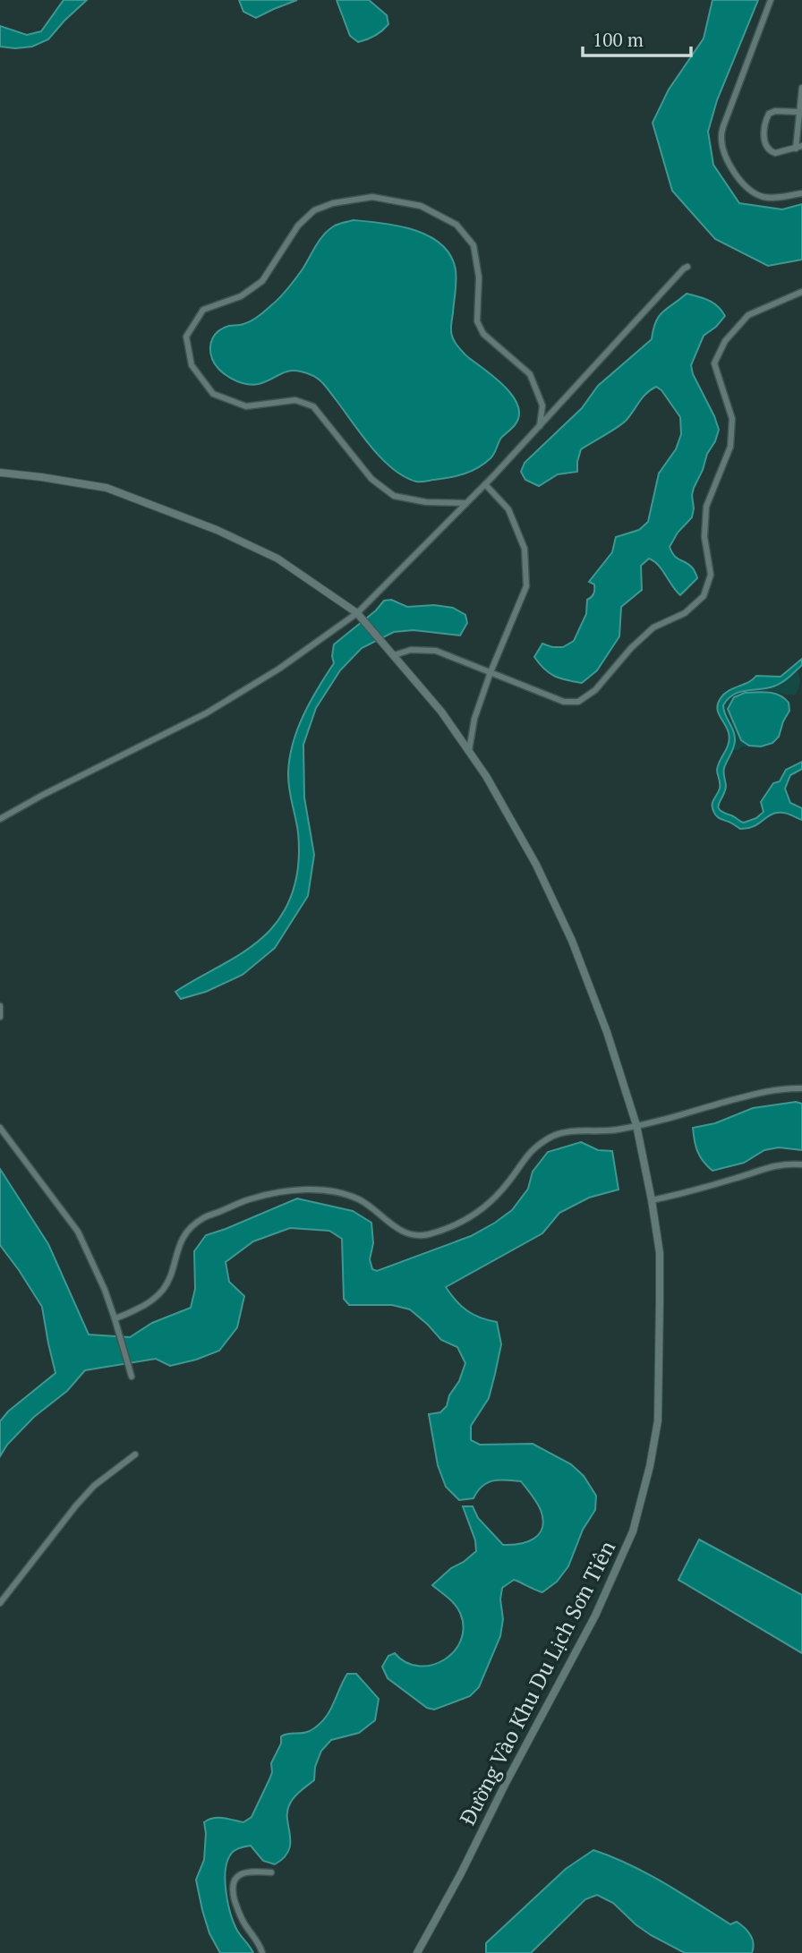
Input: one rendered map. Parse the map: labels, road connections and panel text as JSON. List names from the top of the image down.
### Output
{
  "streets": {
    "street": ["Đường Vào Khu Du Lịch Sơn Tiên"]
  },
  "scale_bar": "100 m"
}
